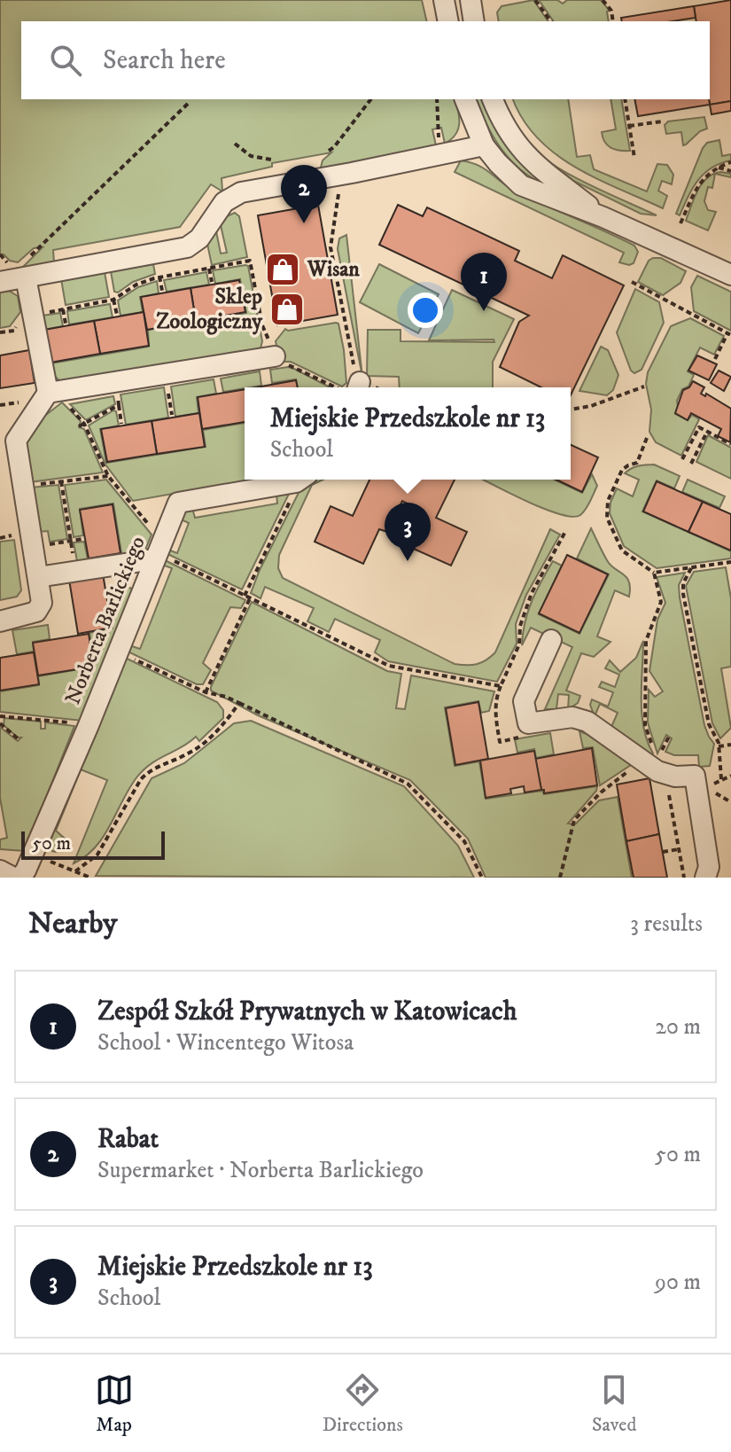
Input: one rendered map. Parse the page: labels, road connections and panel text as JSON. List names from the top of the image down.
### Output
{
  "streets": {
    "street": ["Norberta Barlickiego"]
  },
  "places": {
    "shop": ["Wisan", "Sklep Zoologiczny"]
  },
  "scale_bar": "50 m",
  "page": {
    "search": "Search here",
    "pins": ["2", "1", "3"],
    "popup": ["Miejskie Przedszkole nr 13", "School"],
    "scale": "50 m",
    "heading": ["Nearby", "3 results"],
    "list": [
      {
        "mark": "1",
        "name": "Zespół Szkół Prywatnych w Katowicach",
        "note": "School · Wincentego Witosa",
        "value": "20 m"
      },
      {
        "mark": "2",
        "name": "Rabat",
        "note": "Supermarket · Norberta Barlickiego",
        "value": "50 m"
      },
      {
        "mark": "3",
        "name": "Miejskie Przedszkole nr 13",
        "note": "School",
        "value": "90 m"
      }
    ],
    "nav": ["Map", "Directions", "Saved"]
  }
}
